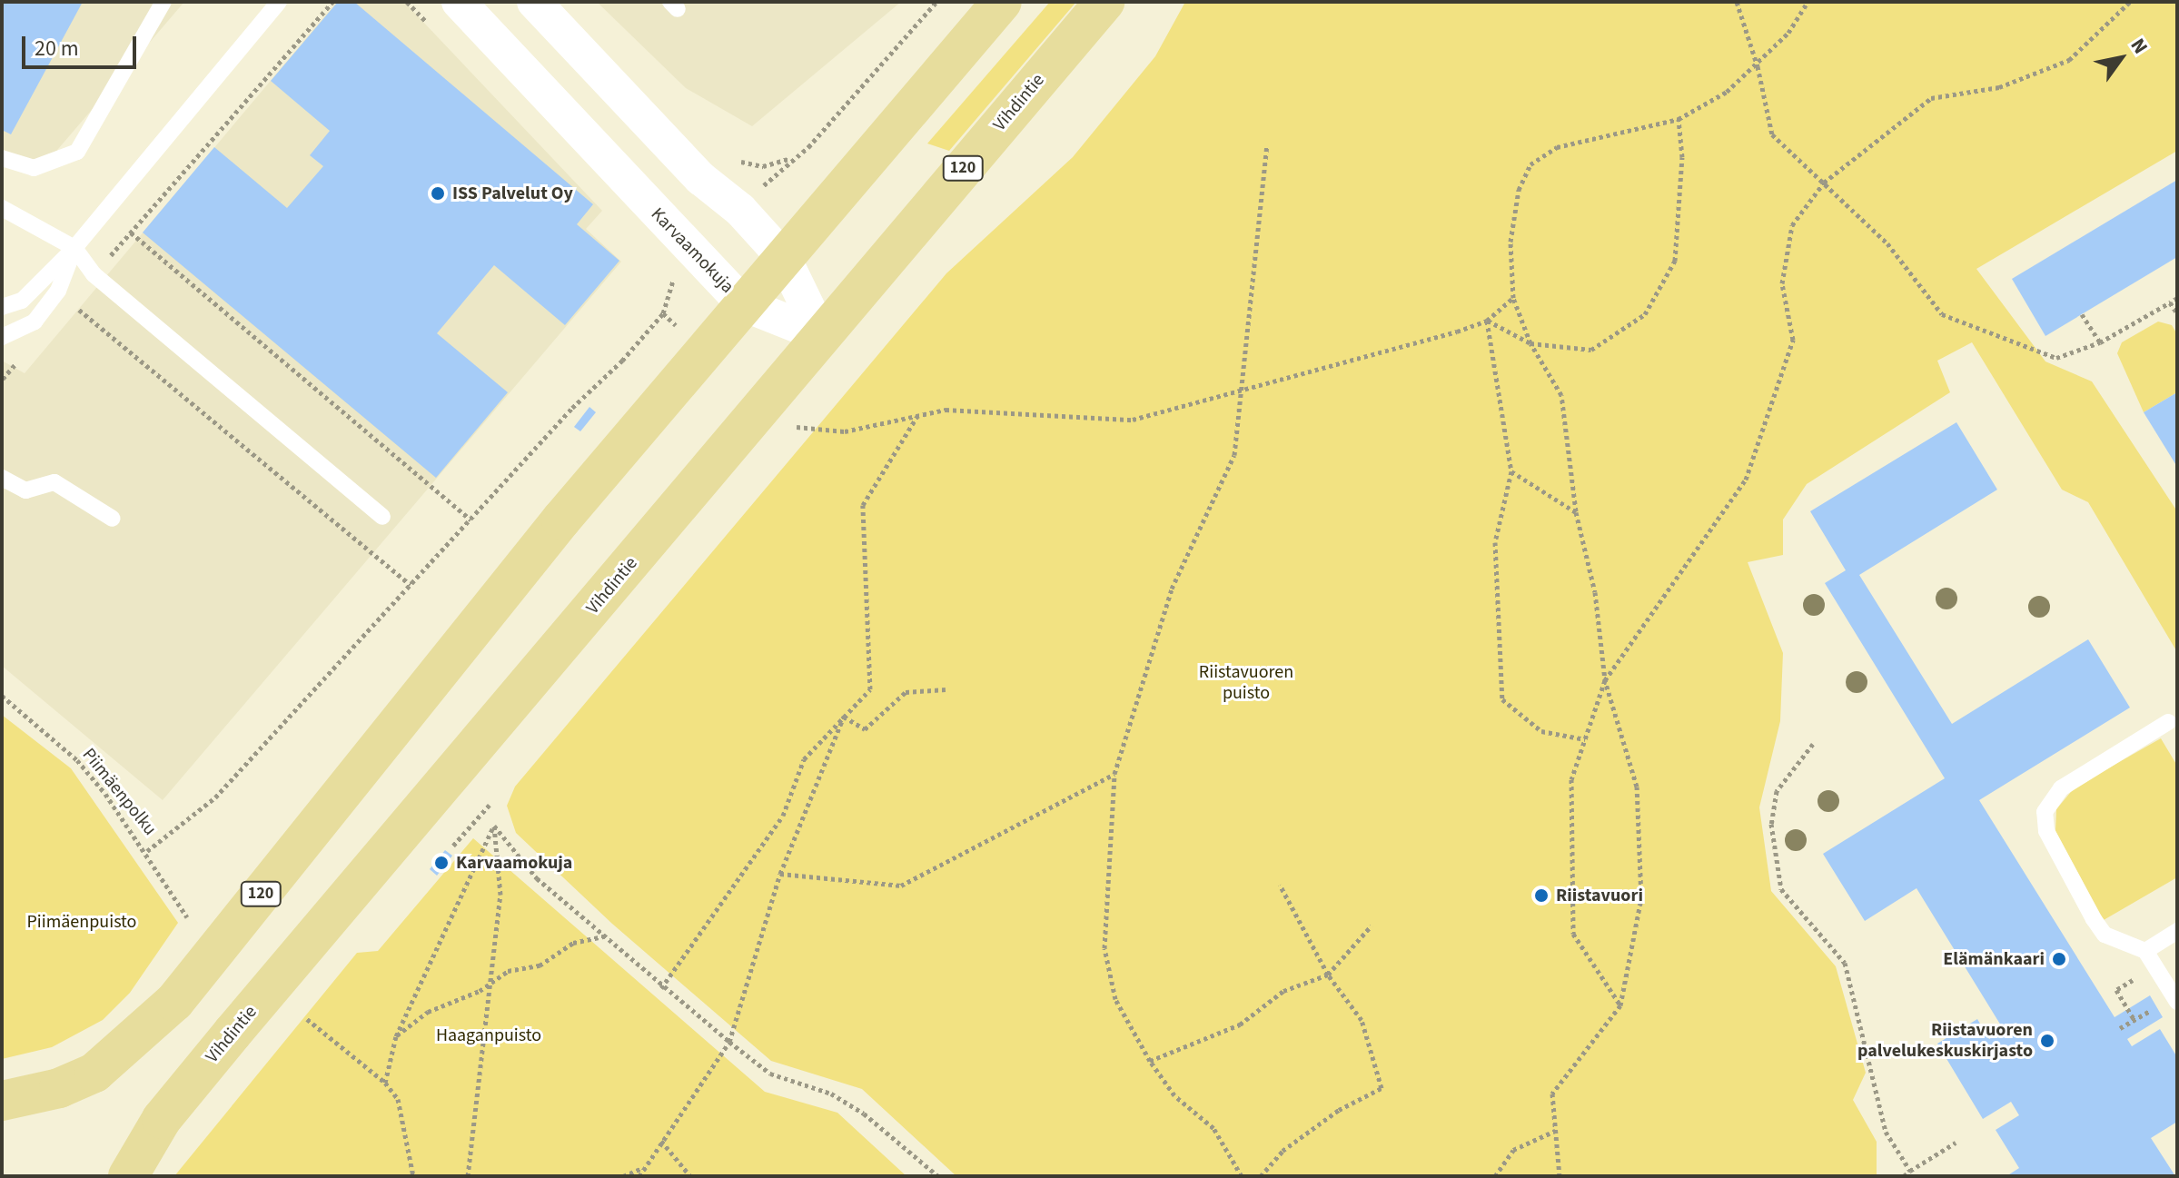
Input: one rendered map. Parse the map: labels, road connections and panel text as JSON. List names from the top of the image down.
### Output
{
  "streets": {
    "main road": ["Vihdintie", "120"],
    "street": ["Karvaamokuja"],
    "path": ["Piimäenpolku"]
  },
  "crossings": [
    ["Vihdintie", "Karvaamokuja"],
    ["120", "Karvaamokuja"]
  ],
  "parks": ["Riistavuoren puisto", "Piimäenpuisto", "Haaganpuisto"],
  "places": [
    "ISS Palvelut Oy",
    "Karvaamokuja",
    "Riistavuori",
    "Elämänkaari",
    "Riistavuoren palvelukeskuskirjasto"
  ],
  "scale_bar": "20 m",
  "north": "top right"
}
